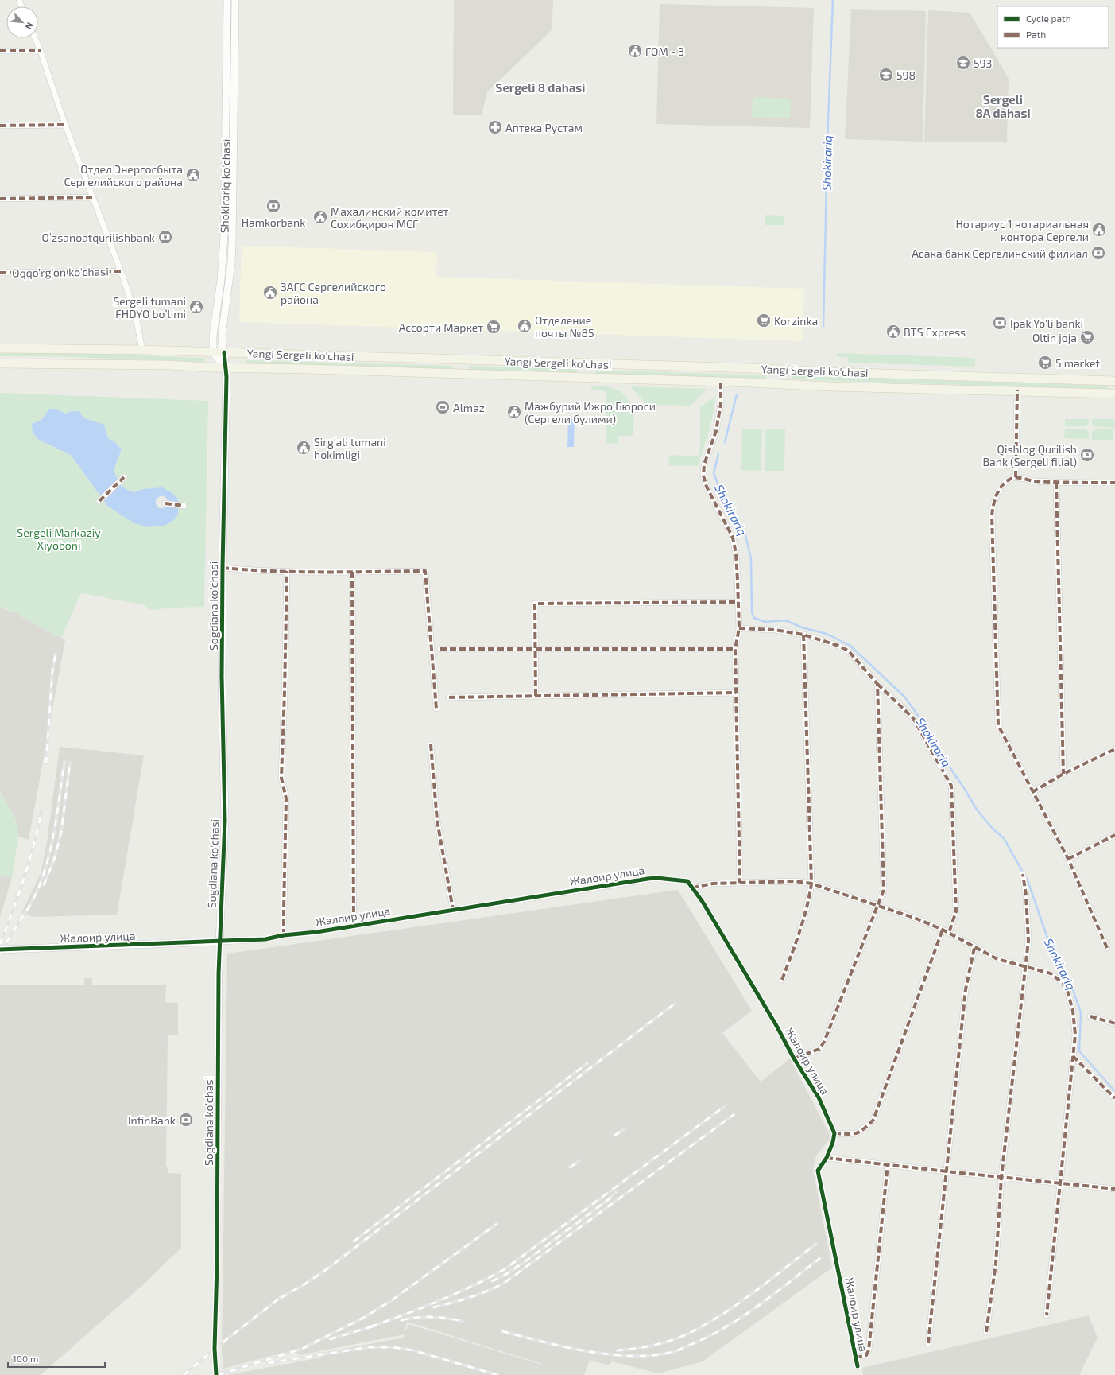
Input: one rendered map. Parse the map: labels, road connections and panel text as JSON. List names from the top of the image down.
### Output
{
  "streets": {
    "main road": ["Yangi Sergeli ko'chasi"],
    "street": [
      "Shokirariq ko'chasi",
      "Oqqo’rg’on ko'chasi",
      "Sogdiana ko'chasi",
      "Жалоир улица"
    ]
  },
  "crossings": [
    ["Shokirariq ko'chasi", "Yangi Sergeli ko'chasi"],
    ["Shokirariq ko'chasi", "Sogdiana ko'chasi"],
    ["Yangi Sergeli ko'chasi", "Sogdiana ko'chasi"],
    ["Sogdiana ko'chasi", "Жалоир улица"]
  ],
  "districts": ["Sergeli 8 dahasi", "Sergeli 8A dahasi"],
  "water": ["Shokirariq"],
  "parks": ["Sergeli Markaziy Xiyoboni"],
  "places": {
    "public building": [
      "ГОМ - 3",
      "Отдел Энергосбыта Сергелийского района",
      "Махалинский комитет Сохибқирон МСГ",
      "Нотариус 1 нотариальная контора Сергели",
      "ЗАГС Сергелийского района",
      "Sergeli tumani FHDYO boʻlimi",
      "Отделение почты №85",
      "BTS Express",
      "Мажбурий Ижро Бюроси (Сергели булими)",
      "Sirg'ali tumani hokimligi"
    ],
    "school or university": ["593", "598"],
    "pharmacy": ["Аптека Рустам"],
    "bank": [
      "Hamkorbank",
      "Oʻzsanoatqurilishbank",
      "Асака банк Сергелинский филиал",
      "Ipak Yo'li banki",
      "Qishlog Qurilish Bank (Sergeli filial)",
      "InfinBank"
    ],
    "supermarket": [
      "Korzinka",
      "Ассорти Маркет",
      "Oltin joja",
      "5 market"
    ],
    "sports": ["Almaz"]
  },
  "legend": ["Cycle path", "Path"],
  "scale_bar": "100 m",
  "north": "bottom right"
}
